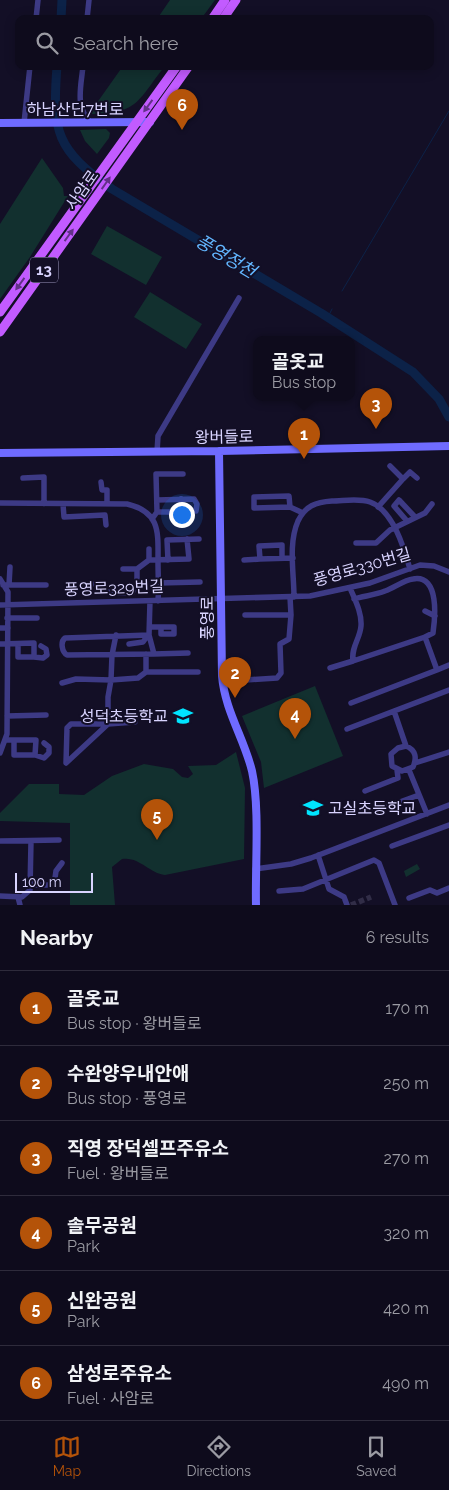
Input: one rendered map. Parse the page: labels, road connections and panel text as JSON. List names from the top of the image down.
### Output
{
  "streets": {
    "main road": [
      "하남산단7번로",
      "사암로",
      "13",
      "왕버들로",
      "풍영로"
    ],
    "street": ["풍영로330번길", "풍영로329번길"]
  },
  "crossings": [
    ["하남산단7번로", "사암로"],
    ["왕버들로", "풍영로"],
    ["풍영로330번길", "풍영로329번길"],
    ["풍영로330번길", "풍영로"],
    ["풍영로329번길", "풍영로"]
  ],
  "water": ["풍영정천"],
  "places": {
    "school or university": ["성덕초등학교", "고실초등학교"]
  },
  "scale_bar": "100 m",
  "page": {
    "search": "Search here",
    "pins": [
      "6",
      "3",
      "1",
      "2",
      "4",
      "5"
    ],
    "popup": ["골옷교", "Bus stop"],
    "scale": "100 m",
    "heading": ["Nearby", "6 results"],
    "list": [
      {
        "mark": "1",
        "name": "골옷교",
        "note": "Bus stop · 왕버들로",
        "value": "170 m"
      },
      {
        "mark": "2",
        "name": "수완양우내안애",
        "note": "Bus stop · 풍영로",
        "value": "250 m"
      },
      {
        "mark": "3",
        "name": "직영 장덕셀프주유소",
        "note": "Fuel · 왕버들로",
        "value": "270 m"
      },
      {
        "mark": "4",
        "name": "솔무공원",
        "note": "Park",
        "value": "320 m"
      },
      {
        "mark": "5",
        "name": "신완공원",
        "note": "Park",
        "value": "420 m"
      },
      {
        "mark": "6",
        "name": "삼성로주유소",
        "note": "Fuel · 사암로",
        "value": "490 m"
      }
    ],
    "nav": ["Map", "Directions", "Saved"]
  }
}
